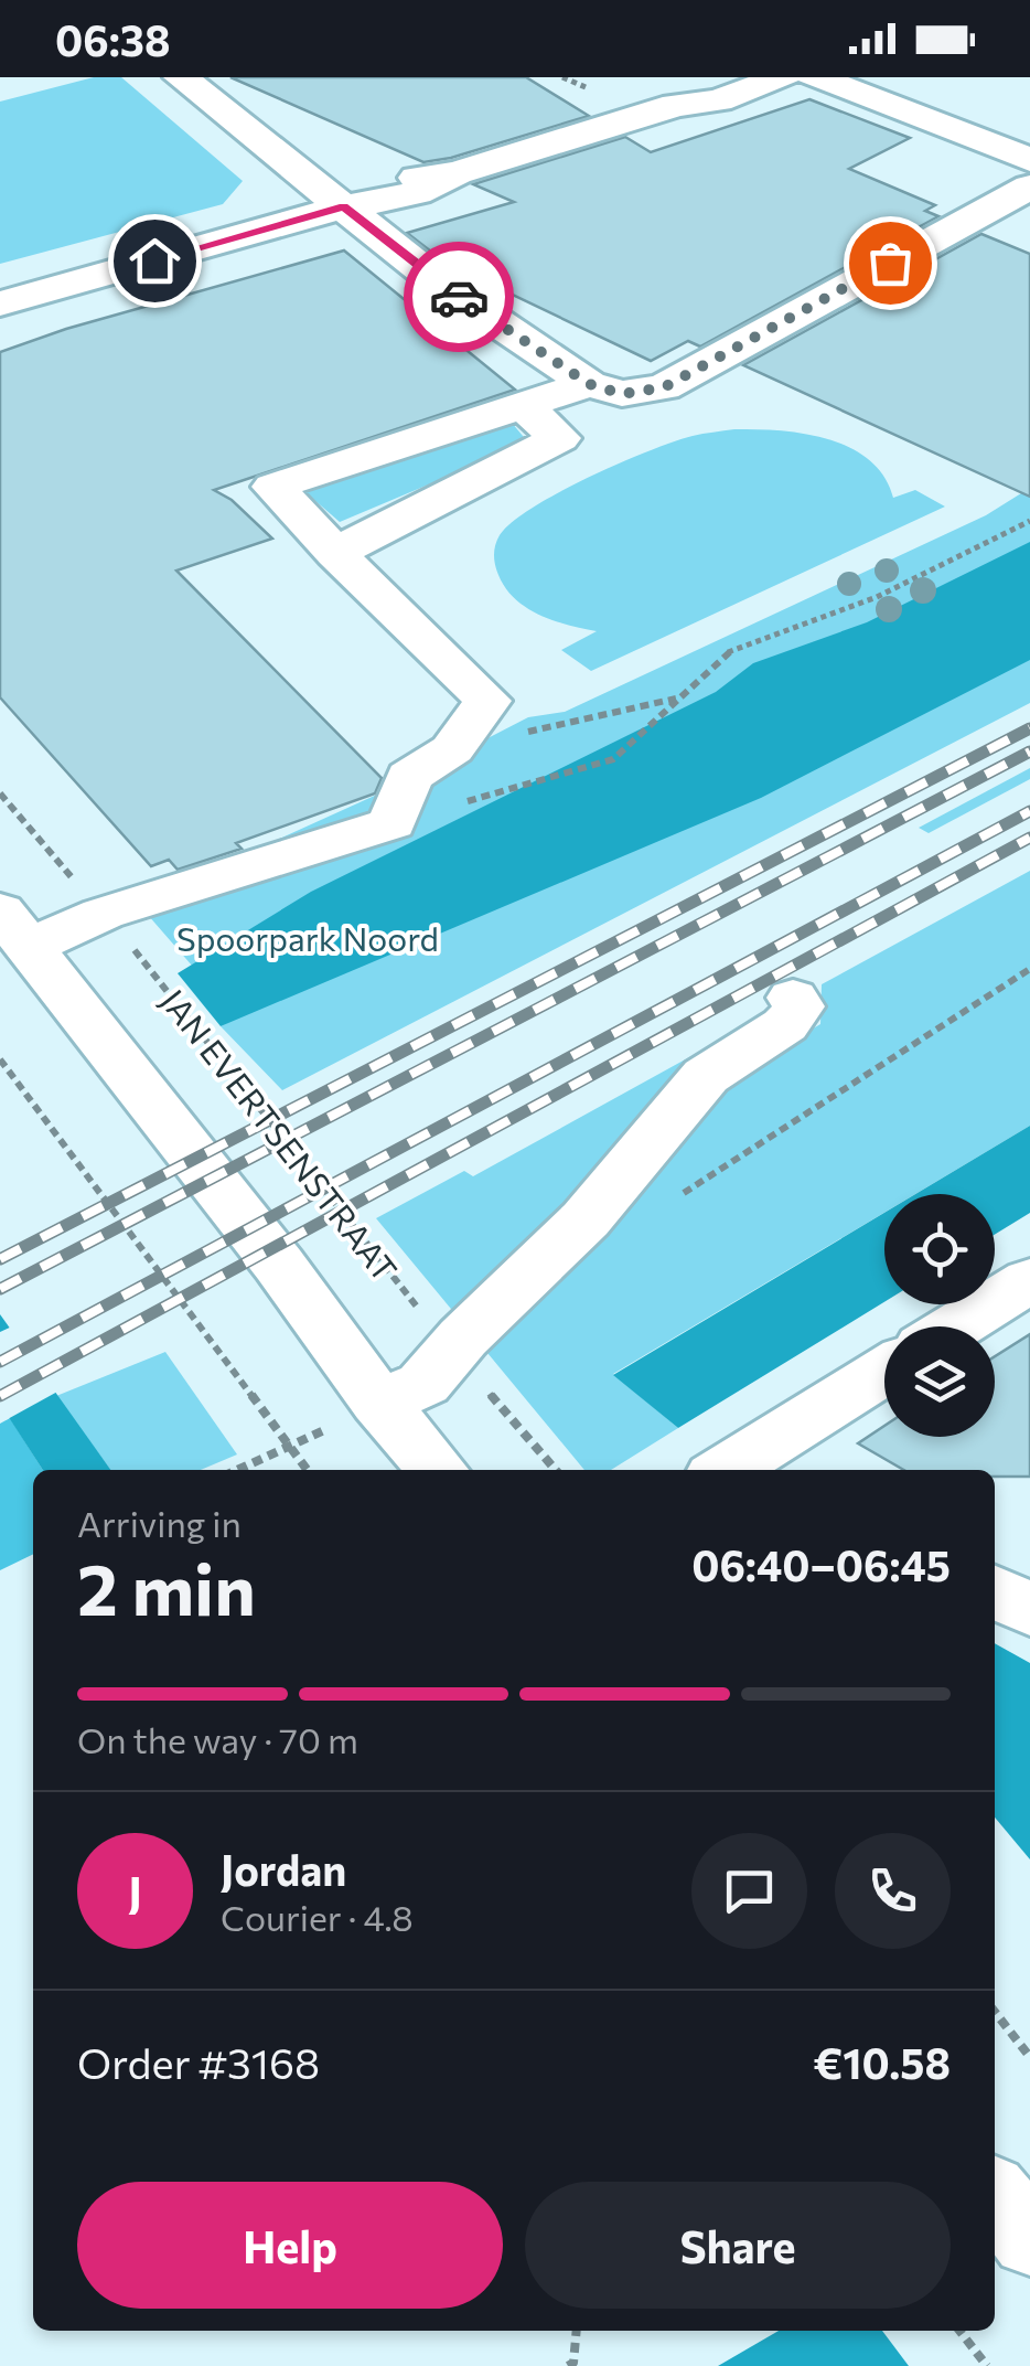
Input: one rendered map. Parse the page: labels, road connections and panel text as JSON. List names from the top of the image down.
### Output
{
  "streets": {
    "path": ["JAN EVERTSENSTRAAT"]
  },
  "parks": ["Spoorpark Noord"],
  "page": {
    "status": "06:38",
    "heading": ["2 min", "Arriving in", "06:40–06:45"],
    "panel": [
      "Jordan",
      "Courier · 4.8",
      "Order #3168",
      "€10.58"
    ],
    "bar": "On the way · 70 m",
    "round": "J",
    "buttons": ["Help", "Share"]
  }
}
